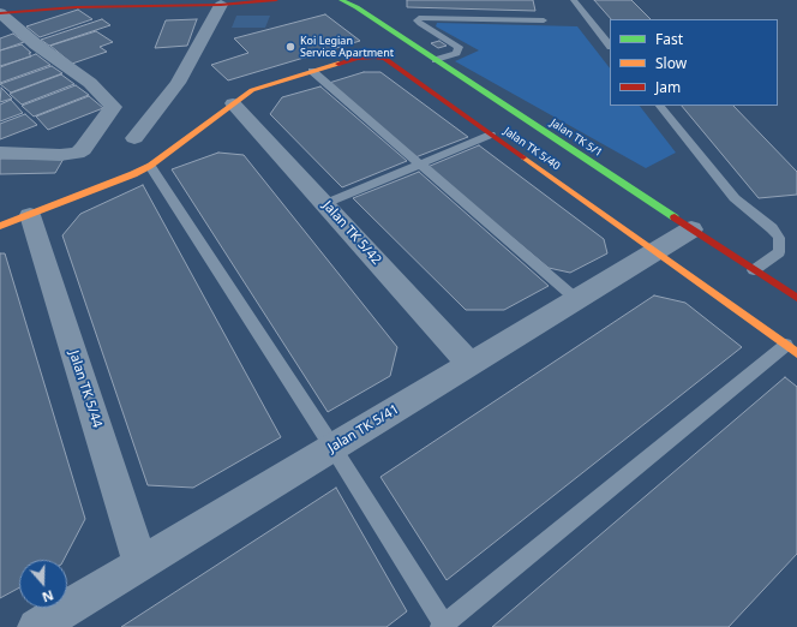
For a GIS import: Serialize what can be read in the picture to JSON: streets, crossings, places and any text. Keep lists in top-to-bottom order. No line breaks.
{"streets":{"street":["Jalan TK 5/1","Jalan TK 5/40","Jalan TK 5/42","Jalan TK 5/44","Jalan TK 5/41"]},"crossings":[["Jalan TK 5/1","Jalan TK 5/41"],["Jalan TK 5/40","Jalan TK 5/42"],["Jalan TK 5/40","Jalan TK 5/41"],["Jalan TK 5/42","Jalan TK 5/41"],["Jalan TK 5/44","Jalan TK 5/41"]],"places":["Koi Legian Service Apartment"],"legend":["Fast","Slow","Jam"],"north":"bottom"}
